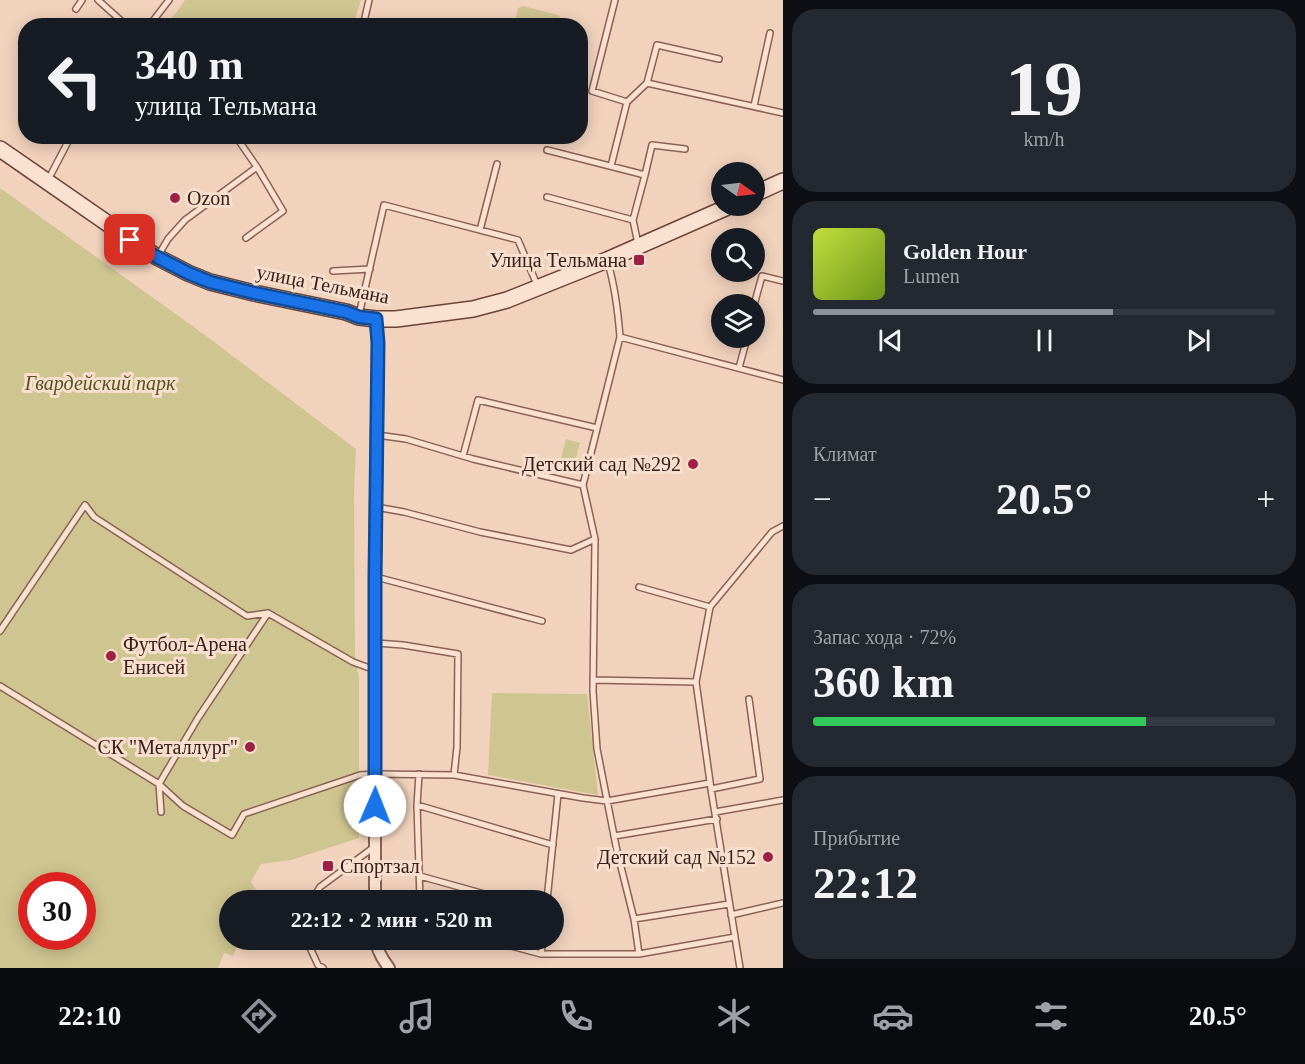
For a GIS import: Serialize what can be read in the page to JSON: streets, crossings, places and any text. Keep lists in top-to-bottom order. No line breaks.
{"streets":{"main road":["улица Тельмана"]},"parks":["Гвардейский парк"],"places":{"other":["Ozon","Детский сад №292","Футбол-Арена Енисей","СК \"Металлург\"","Детский сад №152"],"transit":["Улица Тельмана","Спортзал"]},"north":"right","page":{"tile":[["19","km/h"],"Климат",["Запас хода · 72%","360 km"],["Прибытие","22:12"]],"turn":["340 m","улица Тельмана"],"song":["Golden Hour","Lumen"],"heat":["−","20.5°","+"],"limit":"30","trip":"22:12 · 2 мин · 520 m","tabs":["22:10","20.5°"]}}
